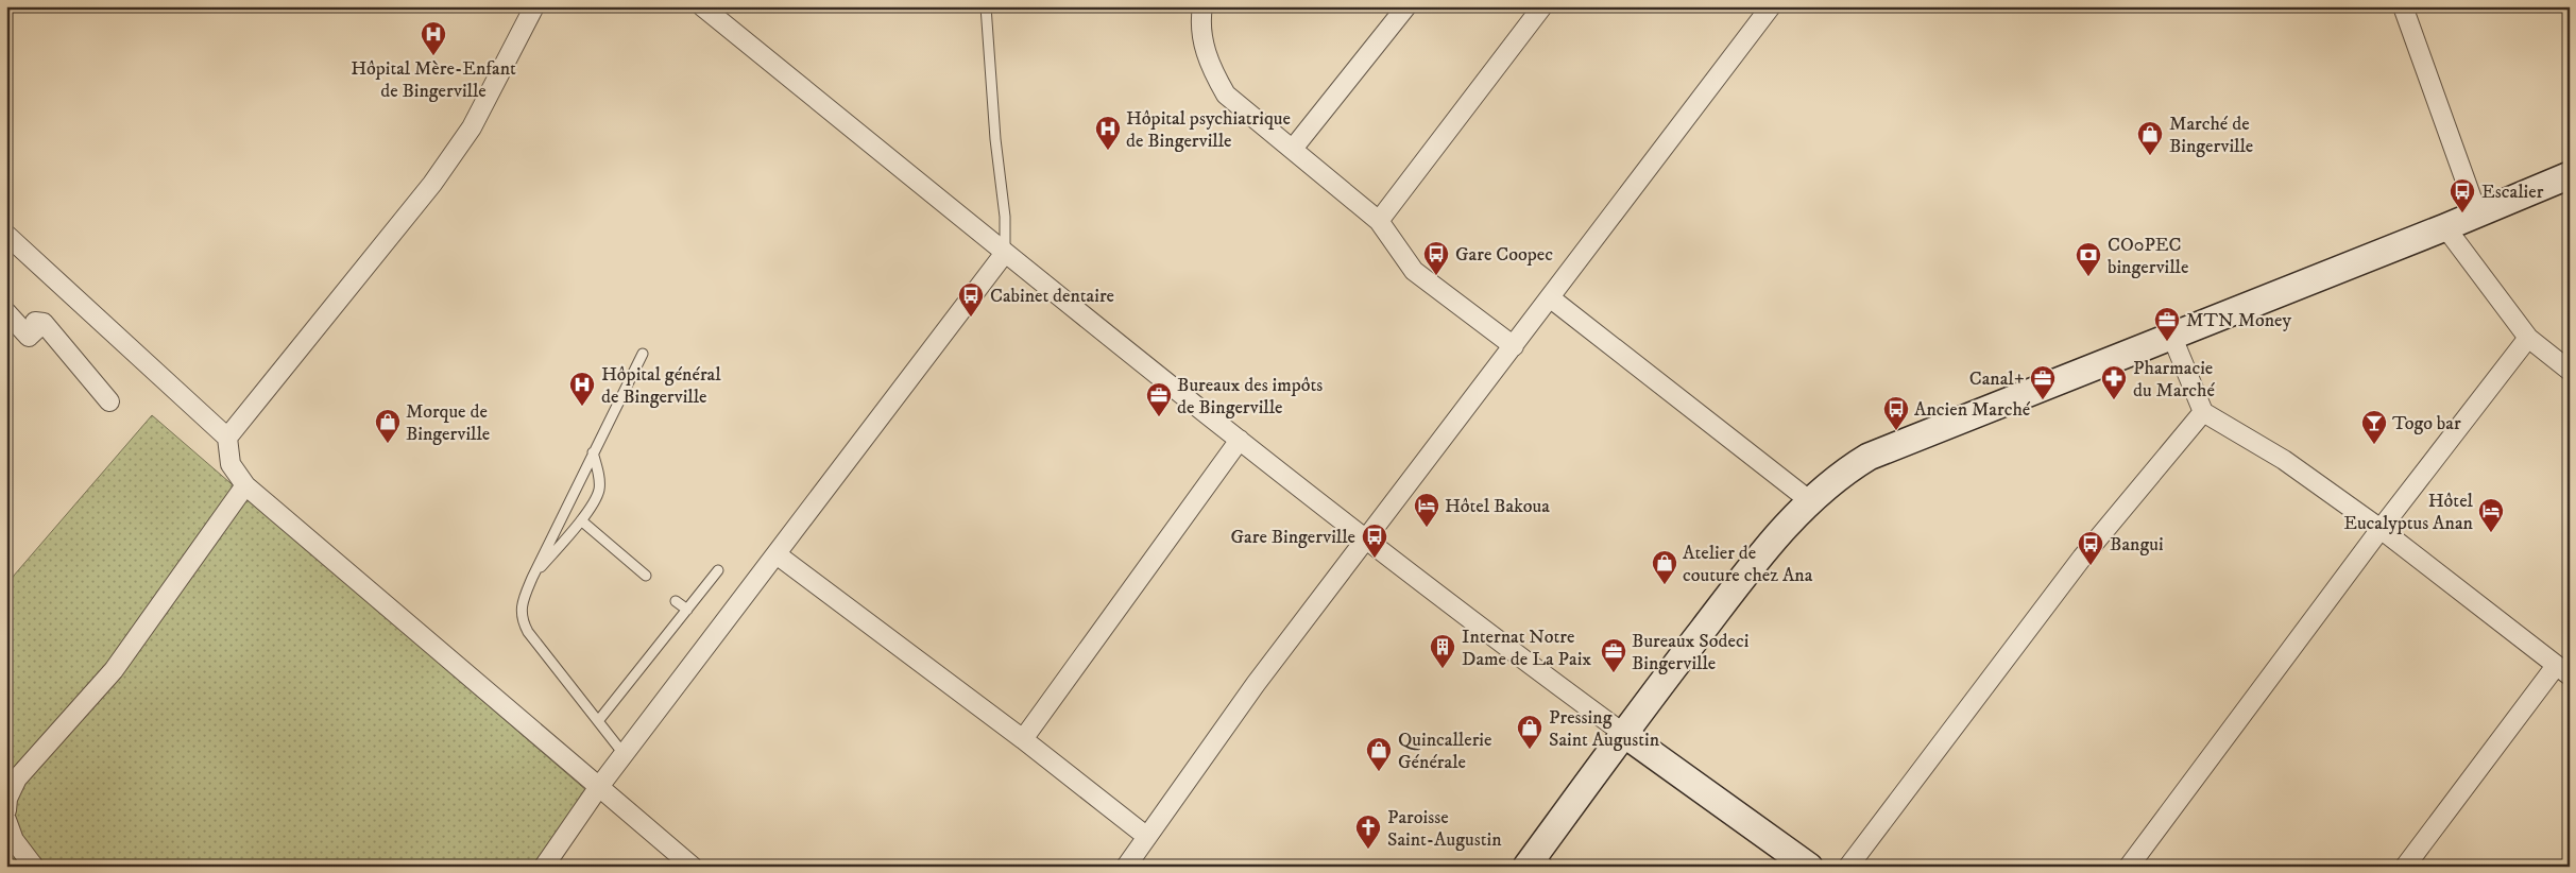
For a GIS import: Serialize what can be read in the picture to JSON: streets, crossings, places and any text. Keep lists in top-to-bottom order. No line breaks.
{"places":{"hospital":["Hôpital Mère-Enfant de Bingerville","Hôpital psychiatrique de Bingerville","Hôpital général de Bingerville"],"shop":["Marché de Bingerville","Morque de Bingerville","Atelier de couture chez Ana","Pressing Saint Augustin","Quincallerie Générale"],"bus stop":["Escalier","Gare Coopec","Cabinet dentaire","Ancien Marché","Gare Bingerville","Bangui"],"bank":["CO0PEC bingerville"],"office":["MTN Money","Canal+","Bureaux des impôts de Bingerville","Bureaux Sodeci Bingerville"],"pharmacy":["Pharmacie du Marché"],"bar":["Togo bar"],"hotel":["Hôtel Bakoua","Hôtel Eucalyptus Anan"],"building":["Internat Notre Dame de La Paix"],"church":["Paroisse Saint-Augustin"]}}
